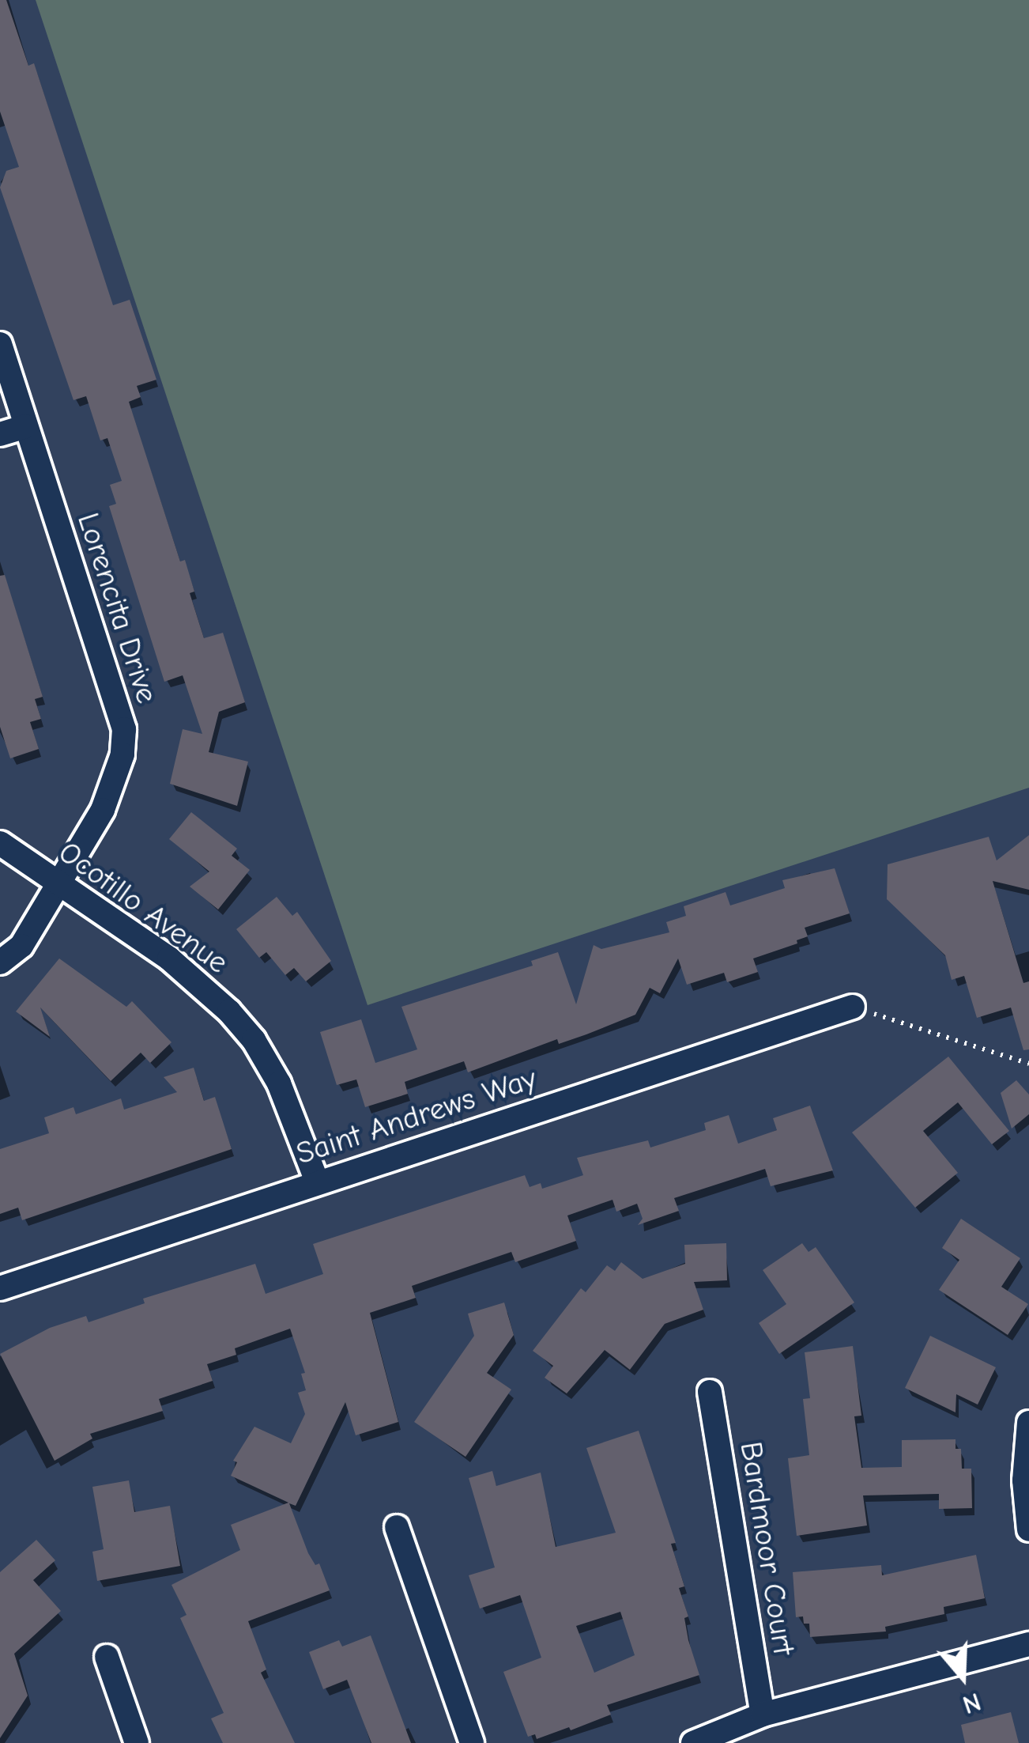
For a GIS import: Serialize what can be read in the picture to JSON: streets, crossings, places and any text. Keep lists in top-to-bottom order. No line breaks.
{"streets":{"street":["Lorencita Drive","Ocotillo Avenue","Saint Andrews Way","Bardmoor Court"]},"crossings":[["Lorencita Drive","Ocotillo Avenue"],["Ocotillo Avenue","Saint Andrews Way"]],"north":"bottom"}
